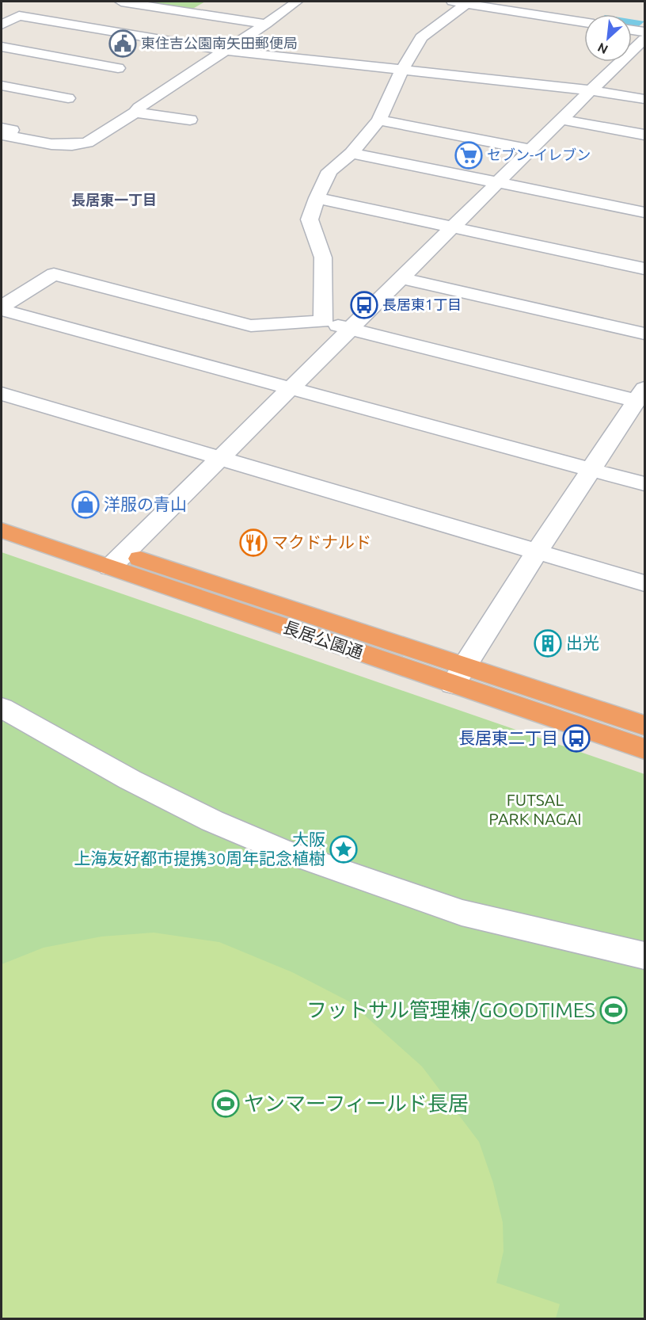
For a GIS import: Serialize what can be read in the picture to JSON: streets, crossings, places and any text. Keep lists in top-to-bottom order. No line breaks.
{"streets":{"highway":["長居公園通"]},"districts":["長居東一丁目"],"parks":["FUTSAL PARK NAGAI"],"places":{"public building":["東住吉公園南矢田郵便局"],"supermarket":["セブン-イレブン"],"bus stop":["長居東1丁目","長居東二丁目"],"shop":["洋服の青山"],"restaurant":["マクドナルド"],"building":["出光"],"place":["大阪 上海友好都市提携30周年記念植樹"],"sports":["フットサル管理棟/GOODTIMES","ヤンマーフィールド長居"]},"north":"bottom left"}
